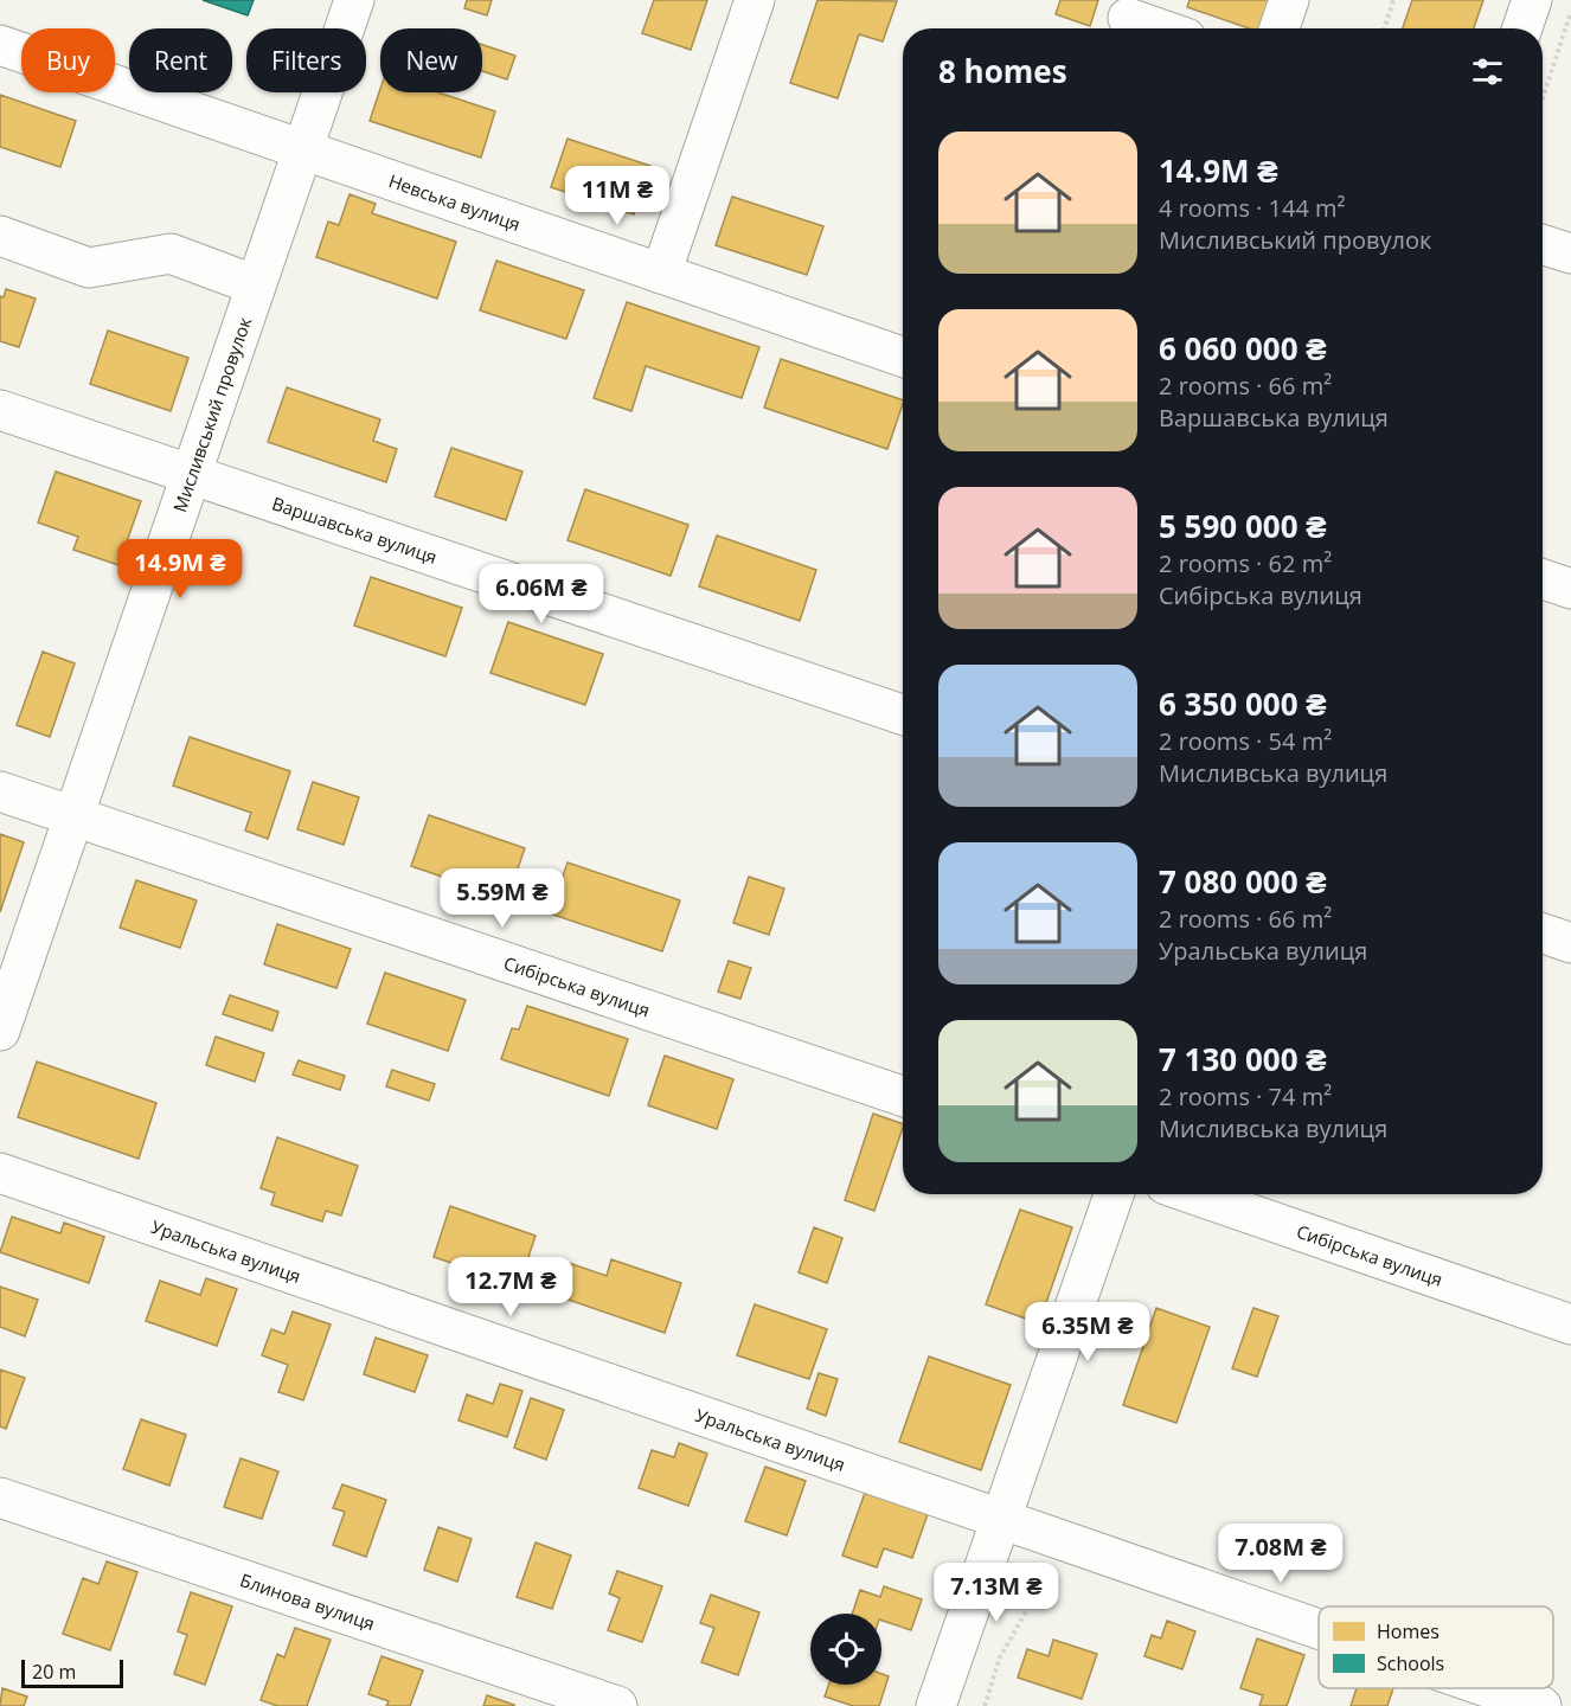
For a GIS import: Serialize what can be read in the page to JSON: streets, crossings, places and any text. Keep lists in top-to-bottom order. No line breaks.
{"streets":{"street":["Невська вулиця","Мисливський провулок","Варшавська вулиця","Сибірська вулиця","Уральська вулиця","Блинова вулиця"]},"crossings":[["Невська вулиця","Мисливський провулок"],["Мисливський провулок","Варшавська вулиця"],["Мисливський провулок","Сибірська вулиця"]],"legend":["Homes","Schools"],"scale_bar":"20 m","page":{"chip":["Buy","Rent","Filters","New"],"heading":"8 homes","list":[{"name":"14.9M ₴","note":"4 rooms · 144 m² · Мисливський провулок"},{"name":"6 060 000 ₴","note":"2 rooms · 66 m² · Варшавська вулиця"},{"name":"5 590 000 ₴","note":"2 rooms · 62 m² · Сибірська вулиця"},{"name":"6 350 000 ₴","note":"2 rooms · 54 m² · Мисливська вулиця"},{"name":"7 080 000 ₴","note":"2 rooms · 66 m² · Уральська вулиця"},{"name":"7 130 000 ₴","note":"2 rooms · 74 m² · Мисливська вулиця"}],"price":["11M ₴","14.9M ₴","6.06M ₴","5.59M ₴","12.7M ₴","6.35M ₴","7.08M ₴","7.13M ₴"],"scale":"20 m"}}
